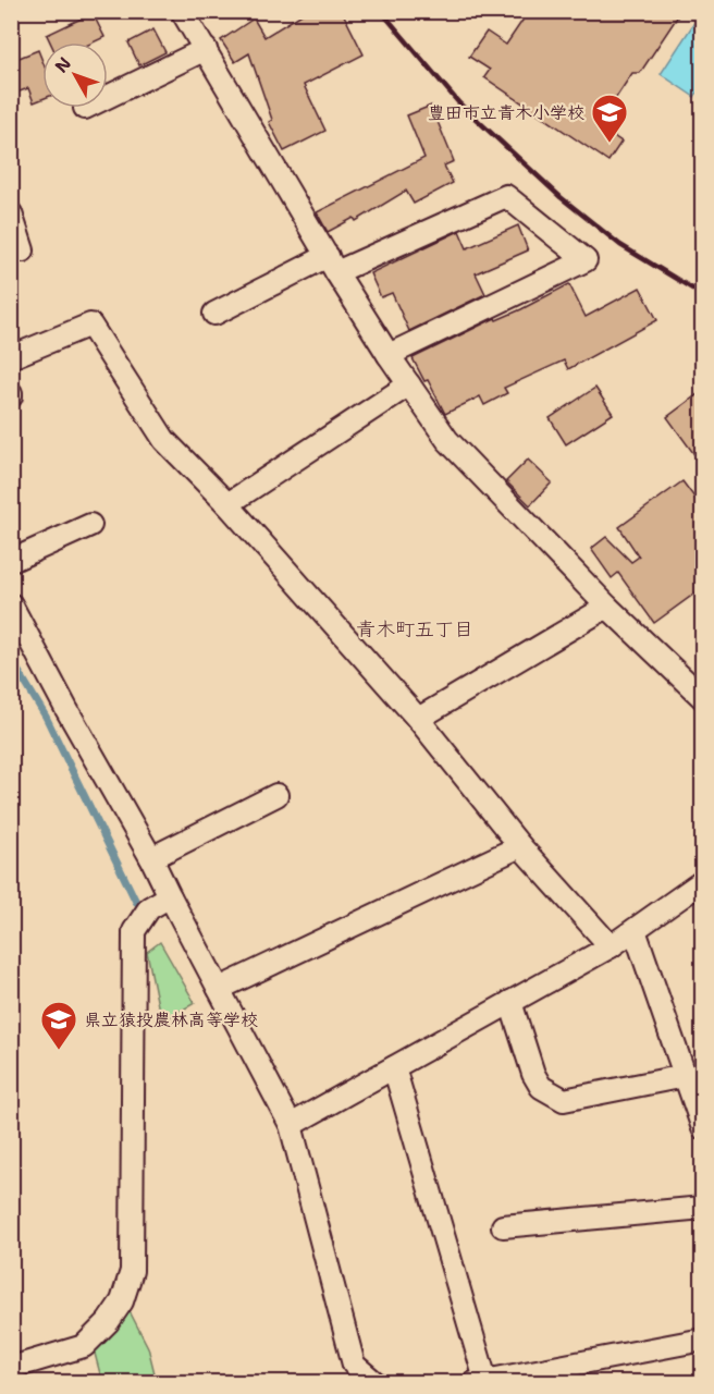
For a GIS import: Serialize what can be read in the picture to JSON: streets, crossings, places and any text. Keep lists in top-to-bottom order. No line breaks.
{"districts":["青木町五丁目"],"places":{"school or university":["豊田市立青木小学校","県立猿投農林高等学校"]},"north":"top left"}
